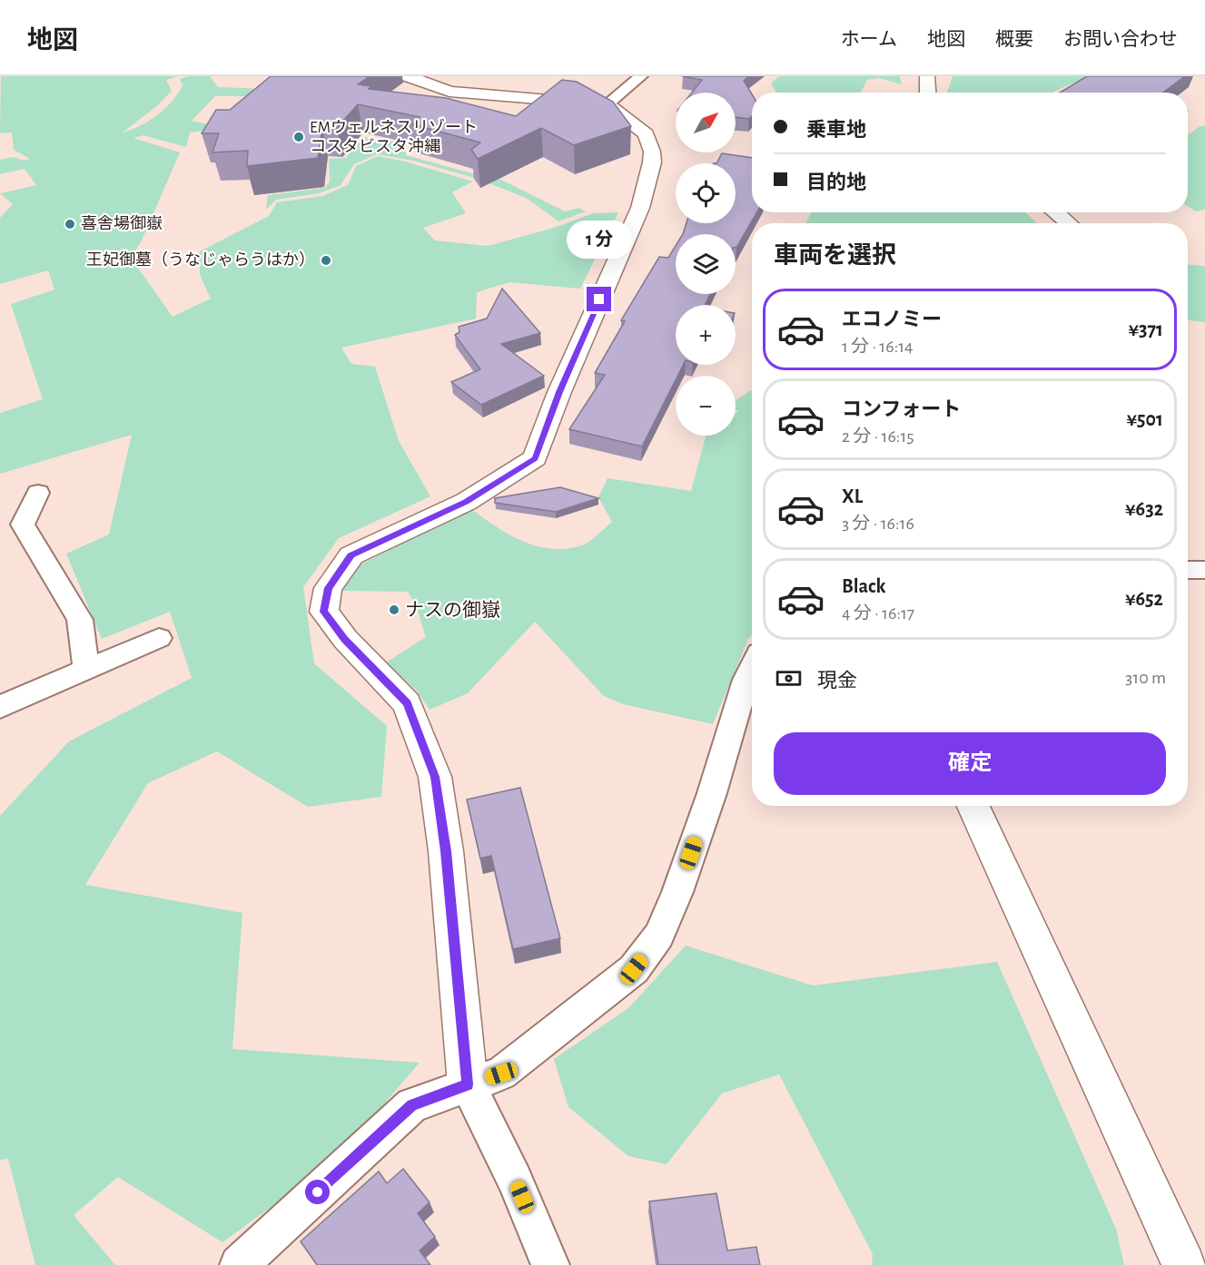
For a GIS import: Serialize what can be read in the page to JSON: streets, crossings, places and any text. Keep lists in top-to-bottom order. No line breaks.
{"places":["EMウェルネスリゾート コスタビスタ沖縄","喜舎場御嶽","王妃御墓（うなじゃらうはか）","ナスの御嶽"],"north":"top right","page":{"header":"地図","nav":["ホーム","地図","概要","お問い合わせ"],"map_buttons":["+","−"],"banner":["乗車地","目的地"],"bubble":"1 分","heading":"車両を選択","list":[{"name":"エコノミー","note":"1 分 · 16:14","value":"¥371"},{"name":"コンフォート","note":"2 分 · 16:15","value":"¥501"},{"name":"XL","note":"3 分 · 16:16","value":"¥632"},{"name":"Black","note":"4 分 · 16:17","value":"¥652"}],"pay":["現金","310 m"],"buttons":"確定"}}
